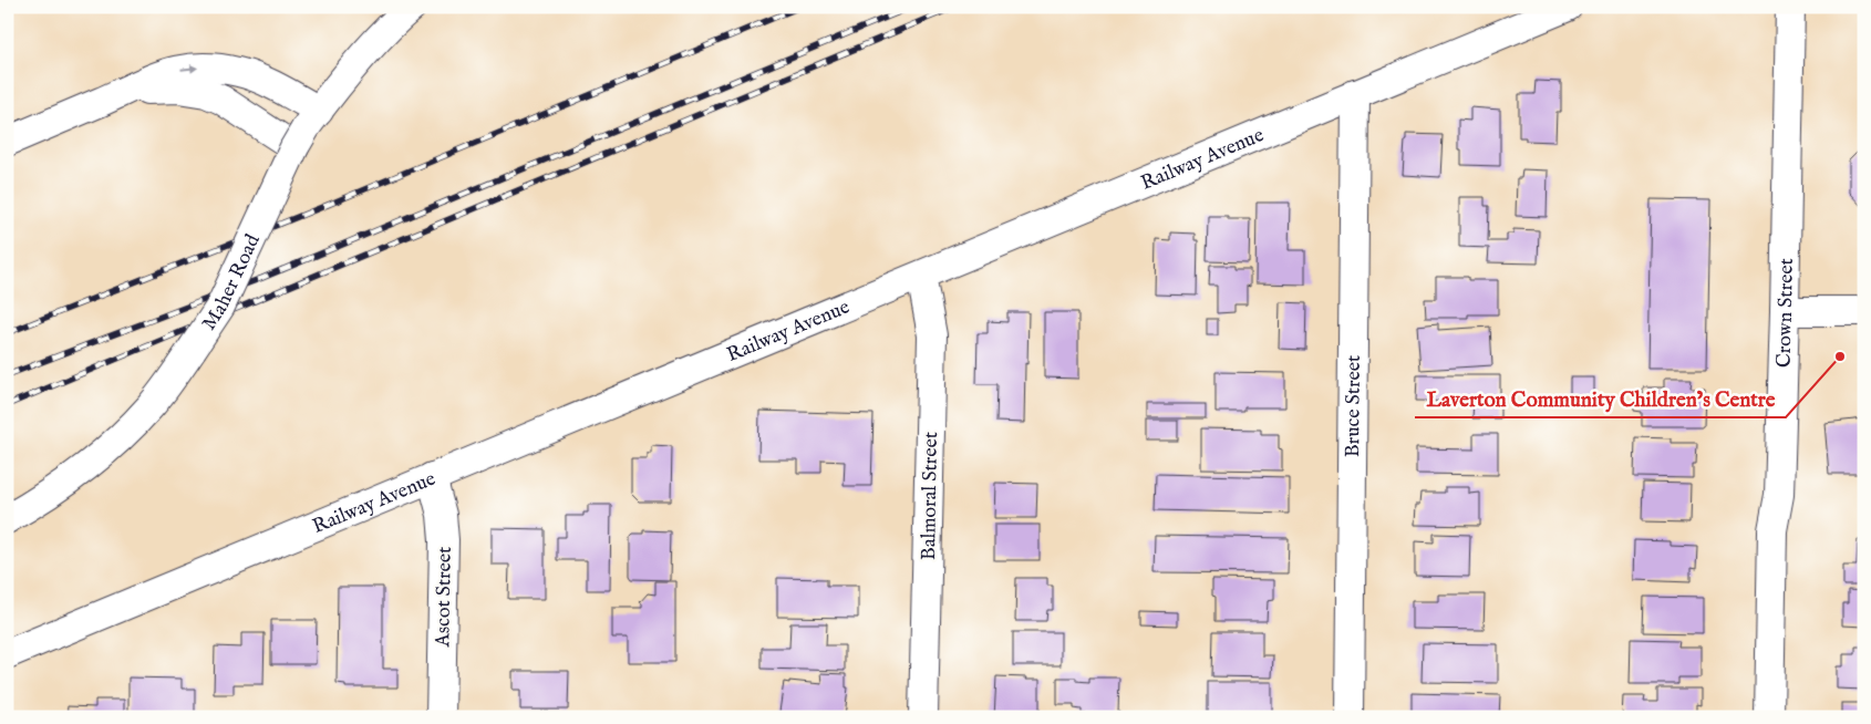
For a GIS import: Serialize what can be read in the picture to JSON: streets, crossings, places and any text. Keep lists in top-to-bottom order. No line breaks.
{"streets":{"street":["Railway Avenue","Maher Road","Crown Street","Bruce Street","Balmoral Street","Ascot Street"]},"crossings":[["Railway Avenue","Bruce Street"],["Railway Avenue","Balmoral Street"],["Railway Avenue","Ascot Street"]],"places":["Laverton Community Children’s Centre"]}
